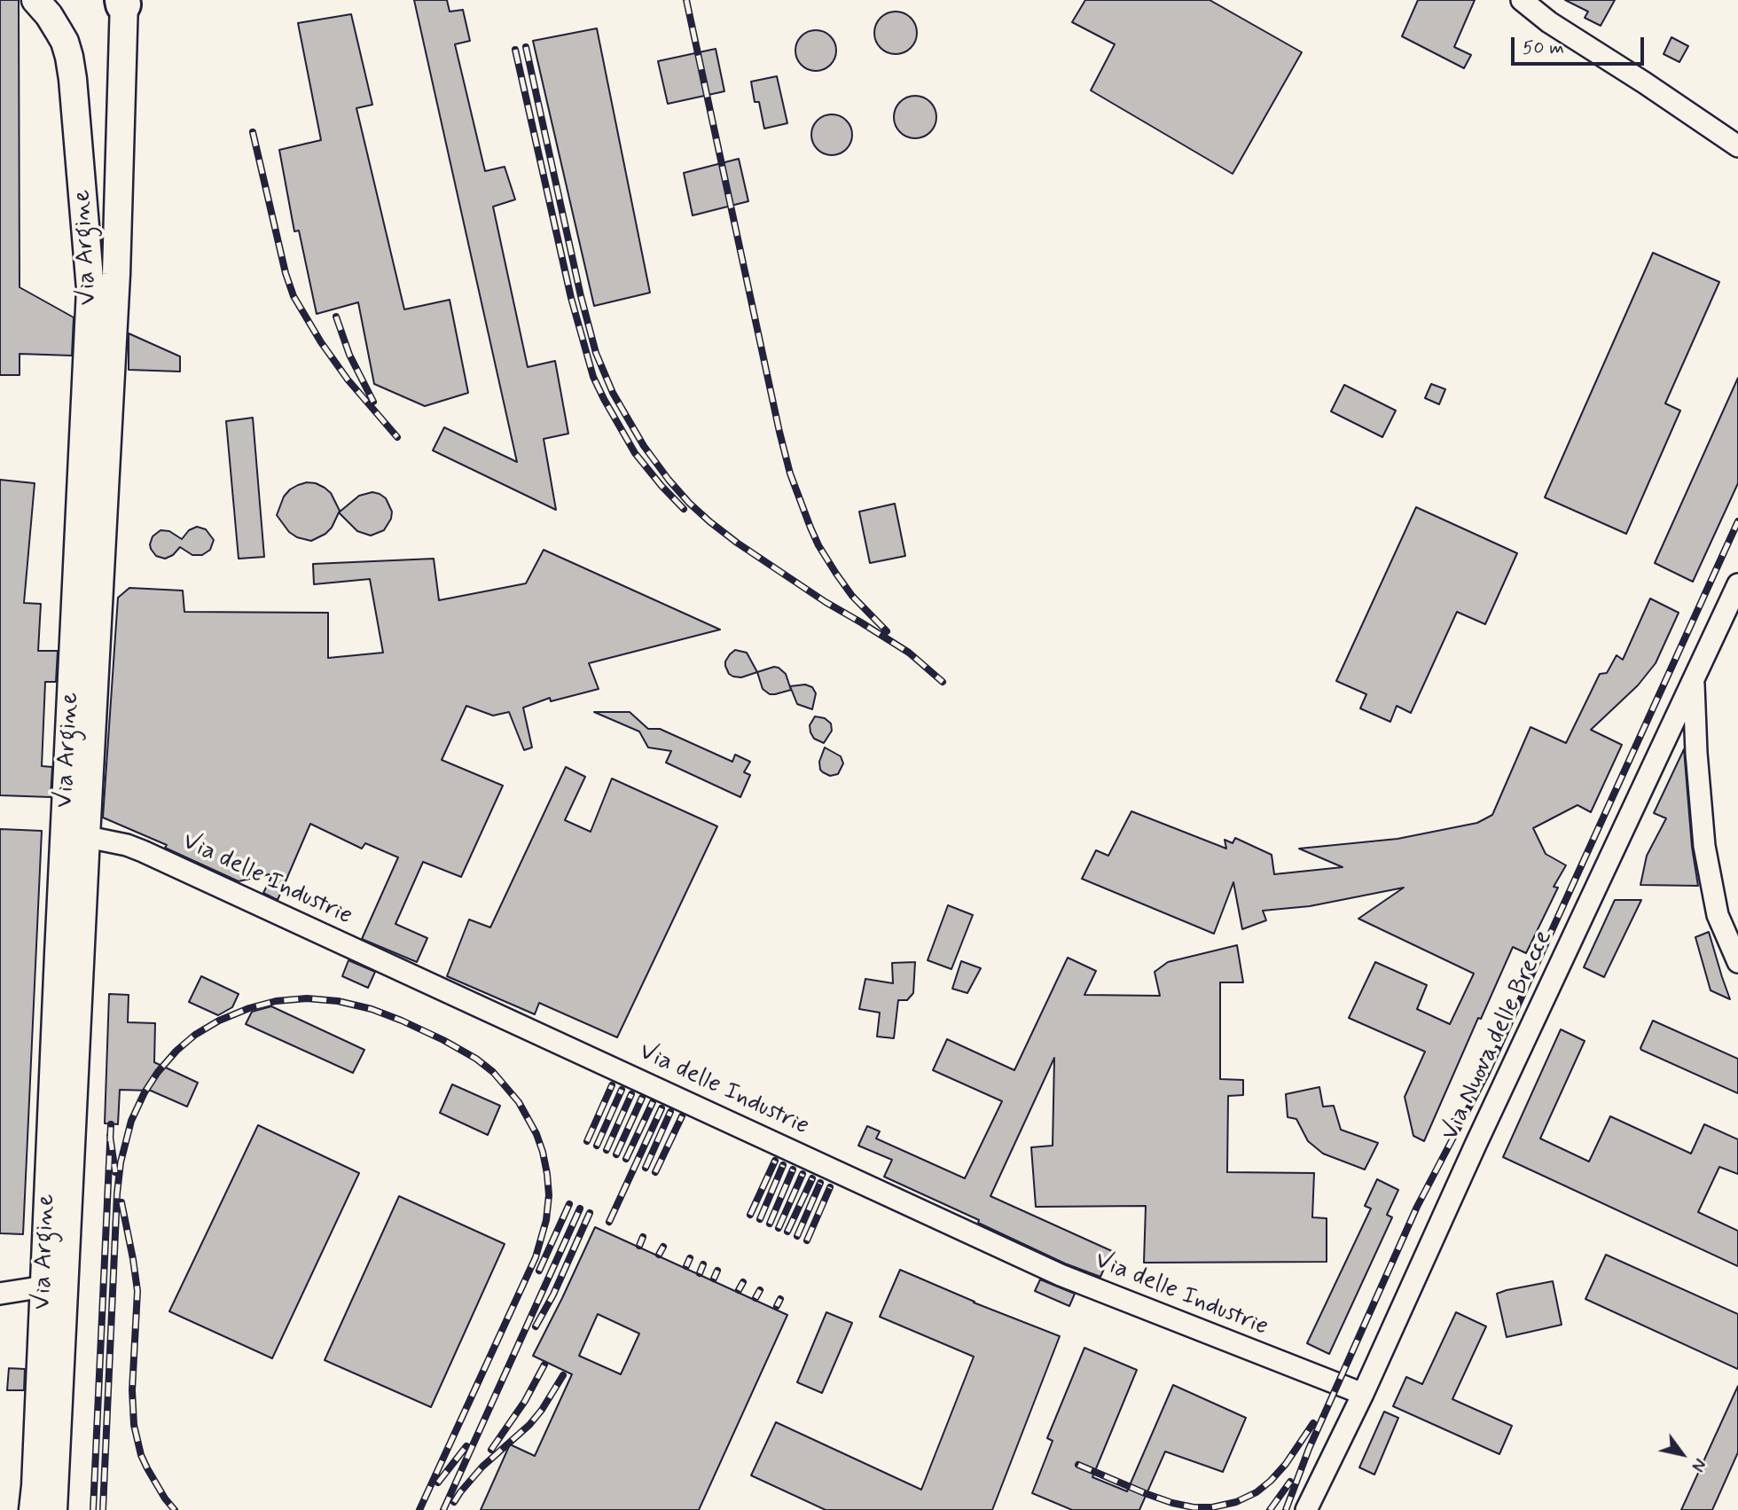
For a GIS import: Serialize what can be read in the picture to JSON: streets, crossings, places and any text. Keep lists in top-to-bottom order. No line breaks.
{"streets":{"street":["Via Argine","Via delle Industrie","Via Nuova delle Brecce"]},"crossings":[["Via Argine","Via delle Industrie"],["Via delle Industrie","Via Nuova delle Brecce"]],"scale_bar":"50 m","north":"bottom right"}
